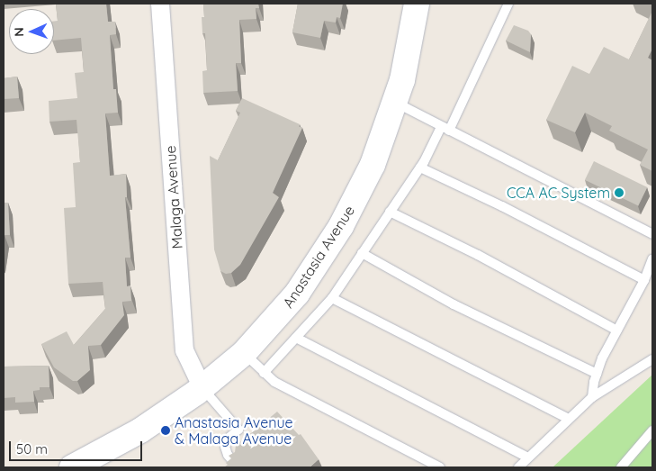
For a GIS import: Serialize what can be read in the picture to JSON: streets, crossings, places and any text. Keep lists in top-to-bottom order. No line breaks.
{"streets":{"street":["Malaga Avenue","Anastasia Avenue"]},"crossings":[["Malaga Avenue","Anastasia Avenue"]],"places":["CCA AC System","Anastasia Avenue & Malaga Avenue"],"scale_bar":"50 m","north":"left"}
